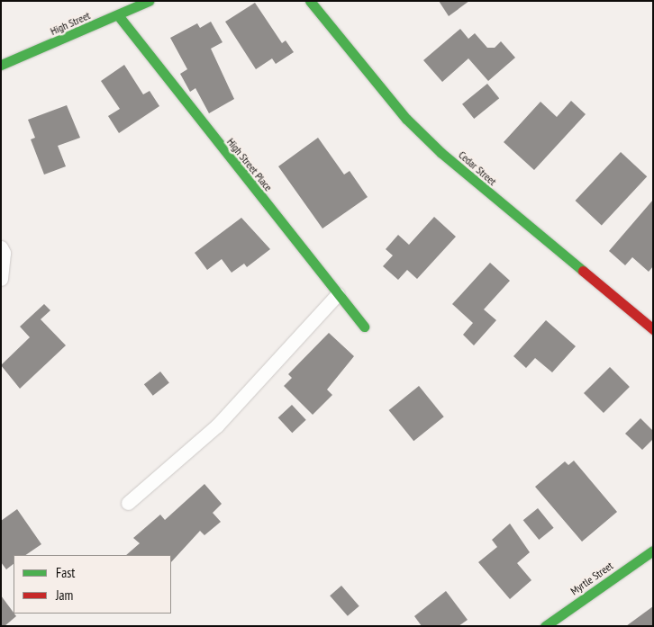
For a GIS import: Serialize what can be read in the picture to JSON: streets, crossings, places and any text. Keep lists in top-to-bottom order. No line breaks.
{"streets":{"street":["High Street","High Street Place","Cedar Street","Myrtle Street"]},"crossings":[["High Street","High Street Place"]],"legend":["Fast","Jam"]}
